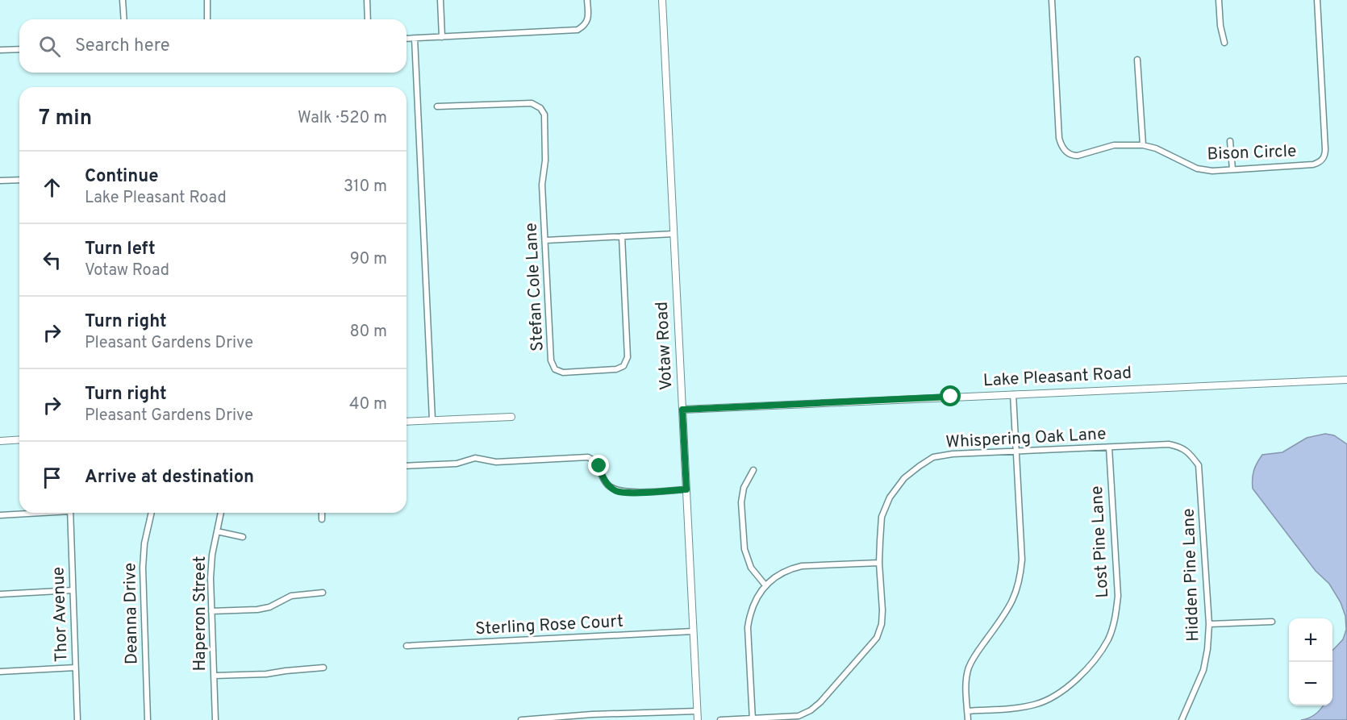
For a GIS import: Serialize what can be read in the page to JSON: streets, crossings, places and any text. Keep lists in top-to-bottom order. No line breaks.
{"streets":{"street":["Bison Circle","Stefan Cole Lane","Votaw Road","Lake Pleasant Road","Whispering Oak Lane","Lost Pine Lane","Hidden Pine Lane","Deanna Drive","Haperon Street","Thor Avenue","Sterling Rose Court"]},"crossings":[["Votaw Road","Lake Pleasant Road"],["Votaw Road","Sterling Rose Court"],["Whispering Oak Lane","Lost Pine Lane"],["Whispering Oak Lane","Hidden Pine Lane"]],"page":{"search":"Search here","heading":["7 min","Walk · 520 m"],"list":[["Continue","Lake Pleasant Road","310 m"],["Turn left","Votaw Road","90 m"],["Turn right","Pleasant Gardens Drive","80 m"],["Turn right","Pleasant Gardens Drive","40 m"],"Arrive at destination"],"map_buttons":["+","−"]}}
